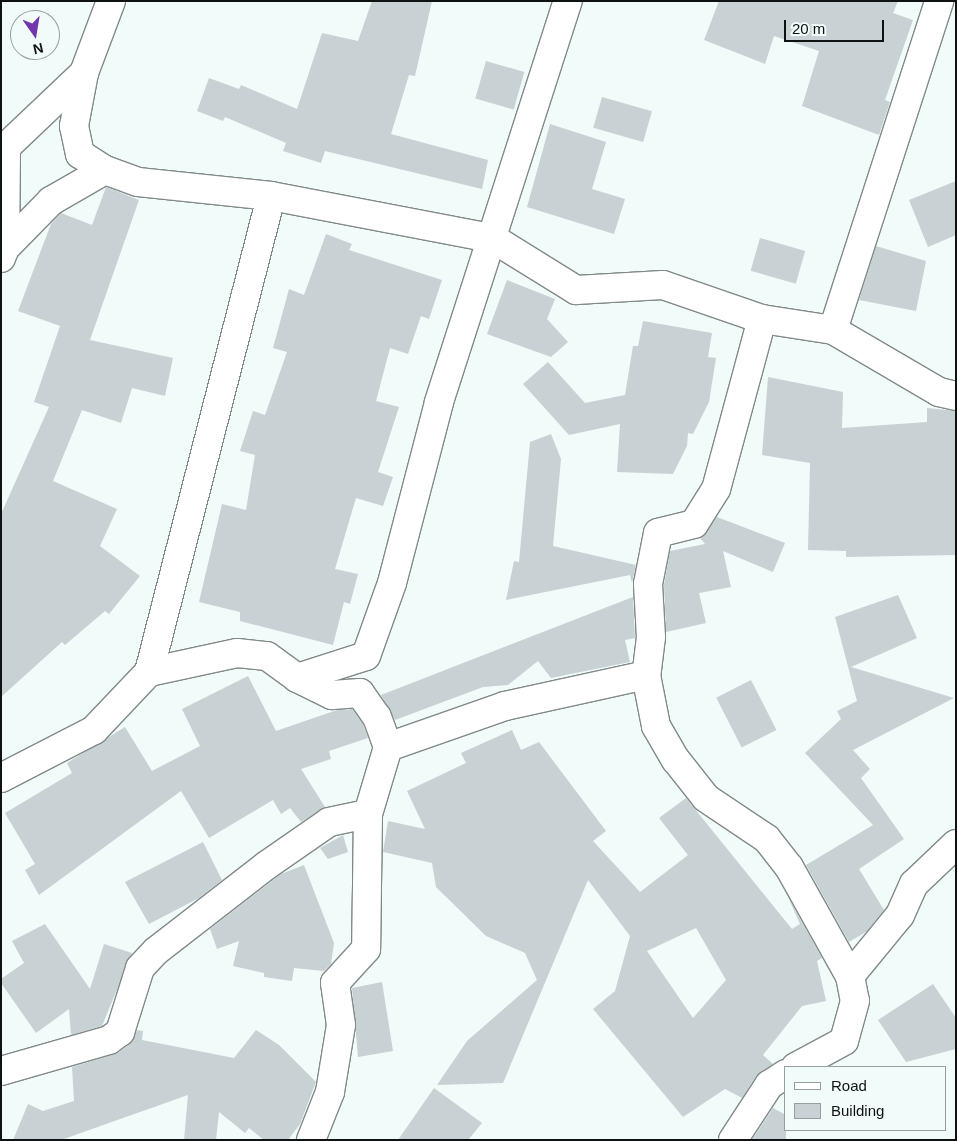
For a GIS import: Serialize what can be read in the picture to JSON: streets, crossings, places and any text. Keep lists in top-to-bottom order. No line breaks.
{"legend":["Road","Building"],"scale_bar":"20 m","north":"bottom"}
